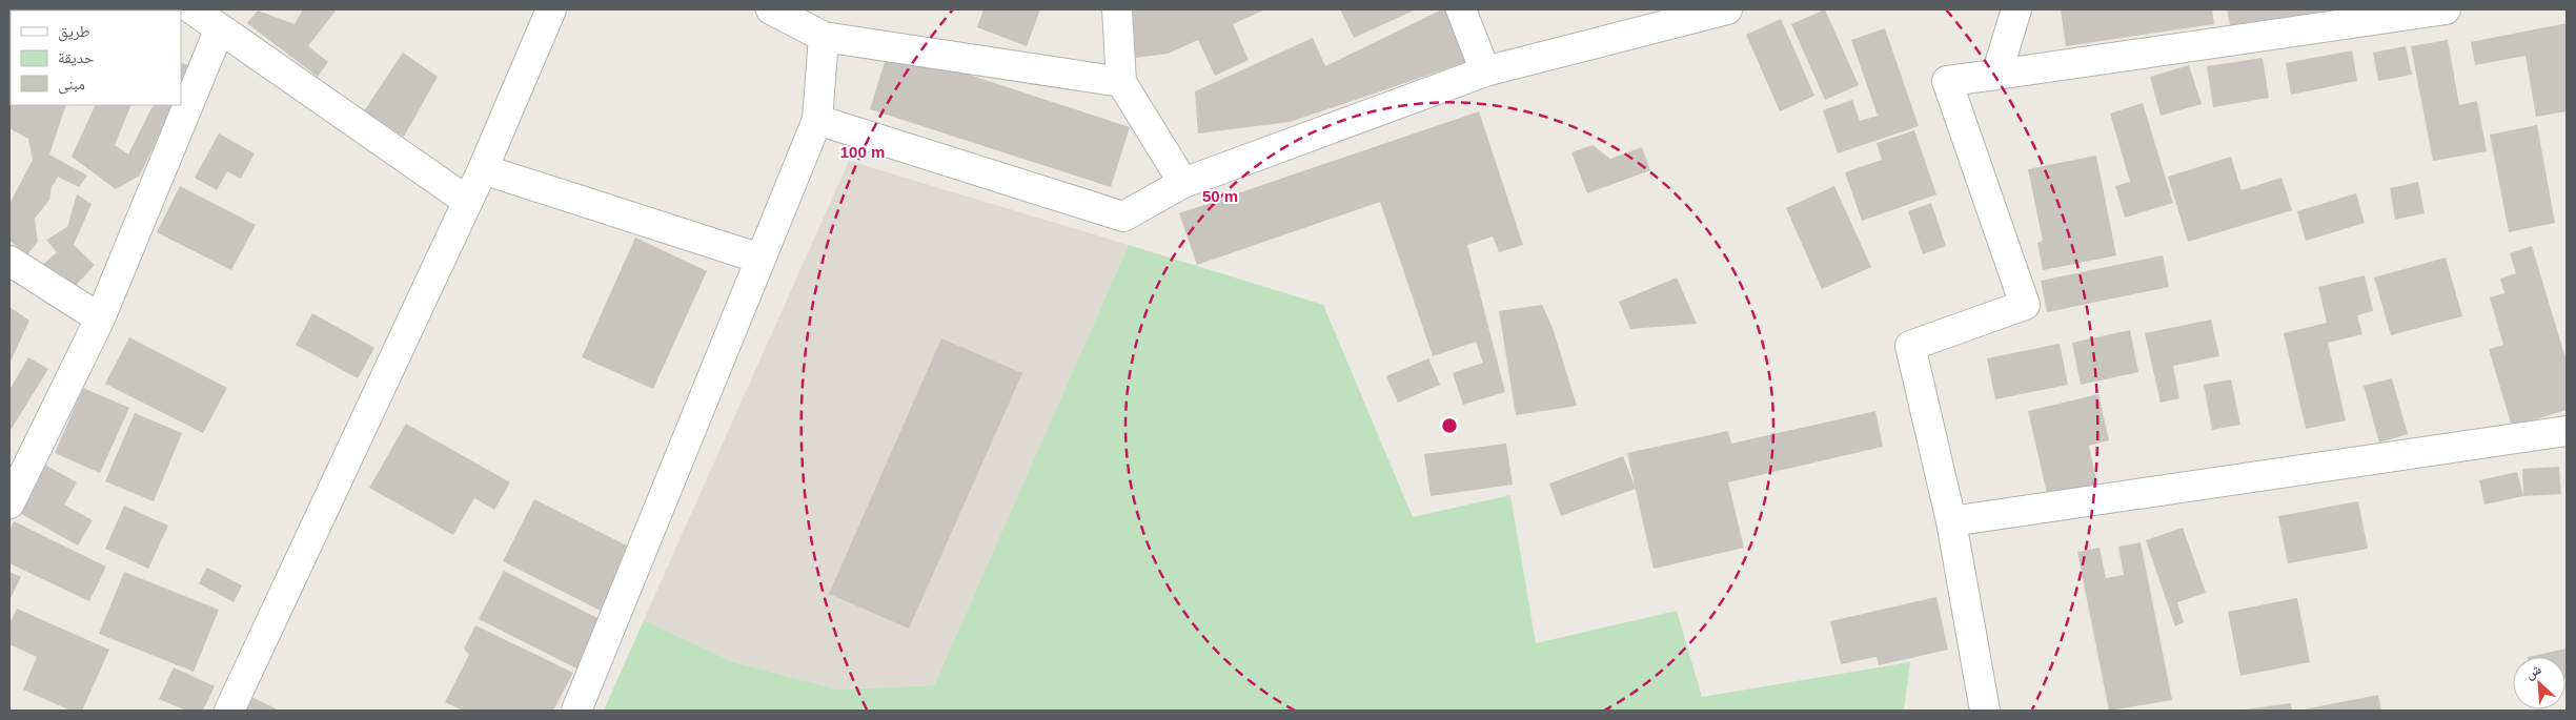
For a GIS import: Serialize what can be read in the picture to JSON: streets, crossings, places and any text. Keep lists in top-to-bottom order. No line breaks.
{"legend":["طريق","حديقة","مبنى"],"north":"top left","rings":["100 m","50 m"]}
